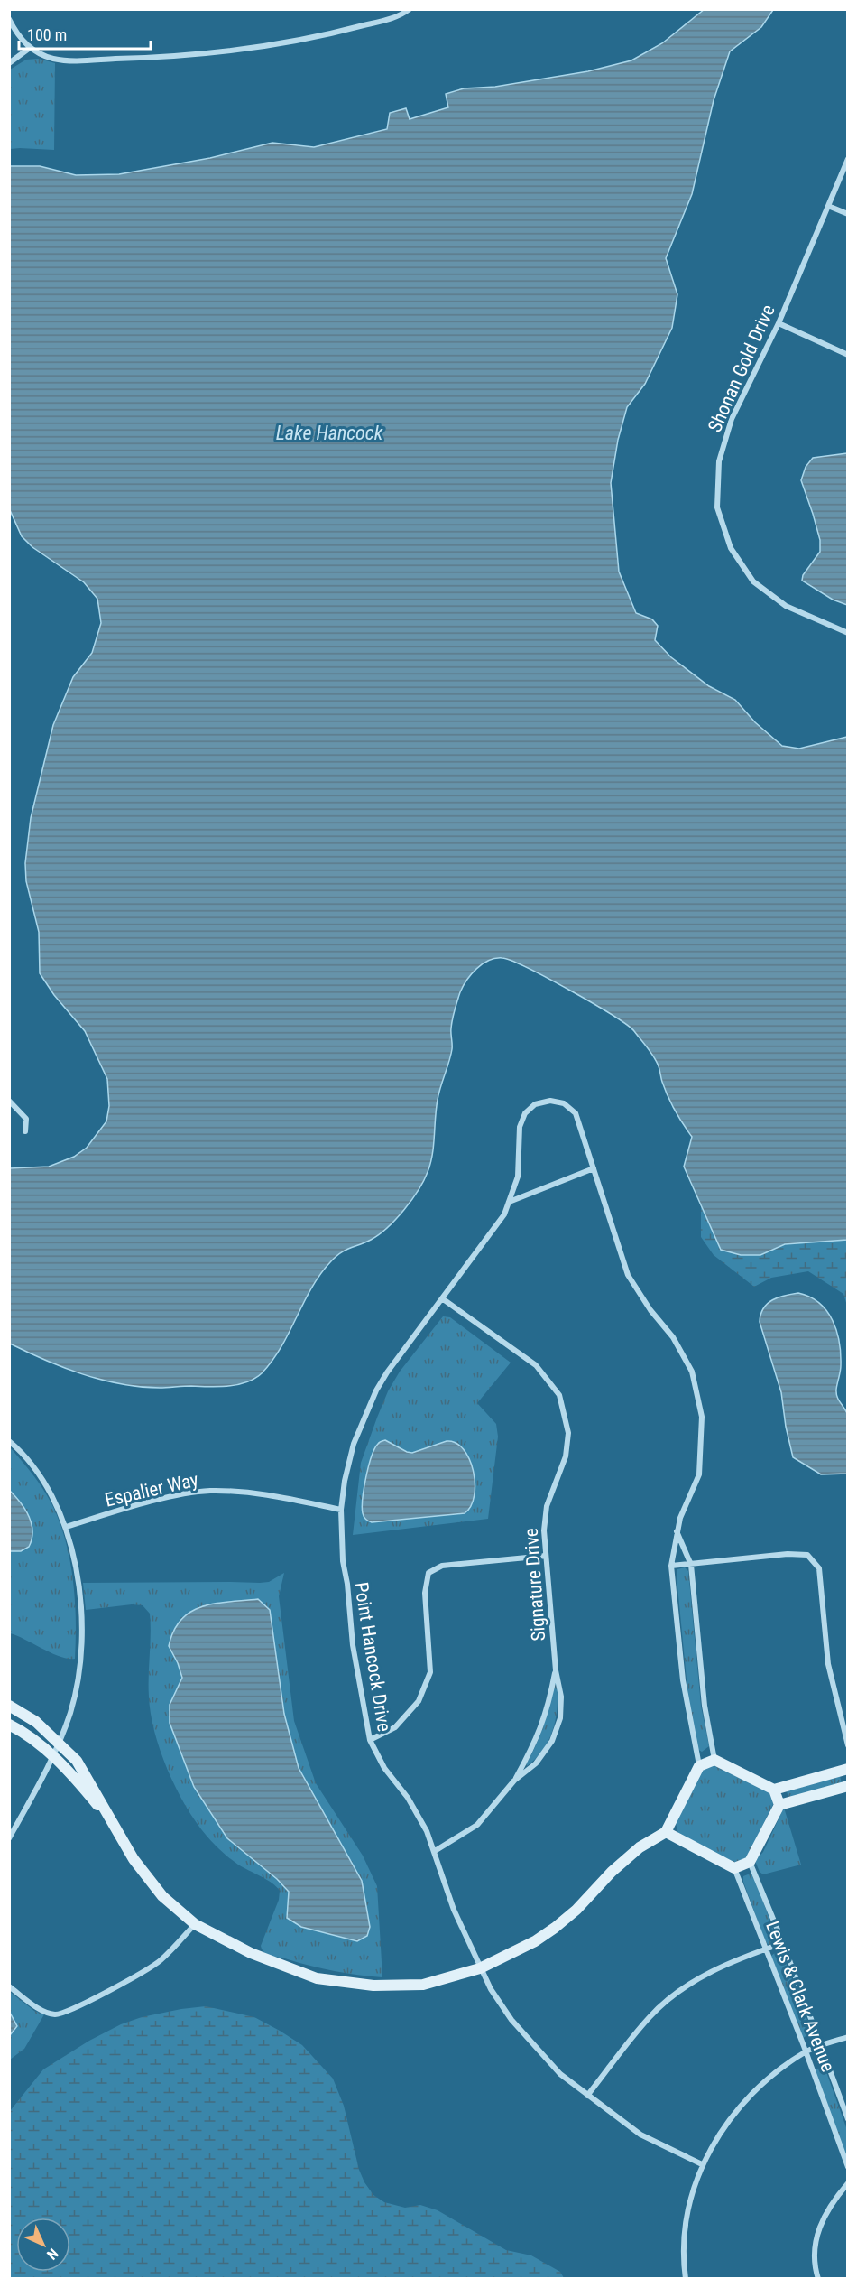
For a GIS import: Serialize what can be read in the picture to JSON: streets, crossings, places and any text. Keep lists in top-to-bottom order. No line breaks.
{"streets":{"street":["Shonan Gold Drive","Espalier Way","Signature Drive","Point Hancock Drive","Lewis & Clark Avenue"]},"crossings":[["Espalier Way","Point Hancock Drive"],["Signature Drive","Point Hancock Drive"],["Point Hancock Drive","Lewis & Clark Avenue"]],"water":["Lake Hancock"],"scale_bar":"100 m","north":"bottom right"}
